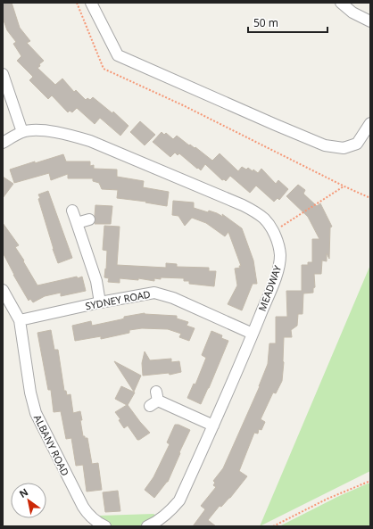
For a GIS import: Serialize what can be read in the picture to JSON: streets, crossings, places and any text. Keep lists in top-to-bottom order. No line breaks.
{"streets":{"street":["MEADWAY","SYDNEY ROAD","ALBANY ROAD"]},"crossings":[["MEADWAY","SYDNEY ROAD"],["SYDNEY ROAD","ALBANY ROAD"]],"scale_bar":"50 m","north":"top left"}
